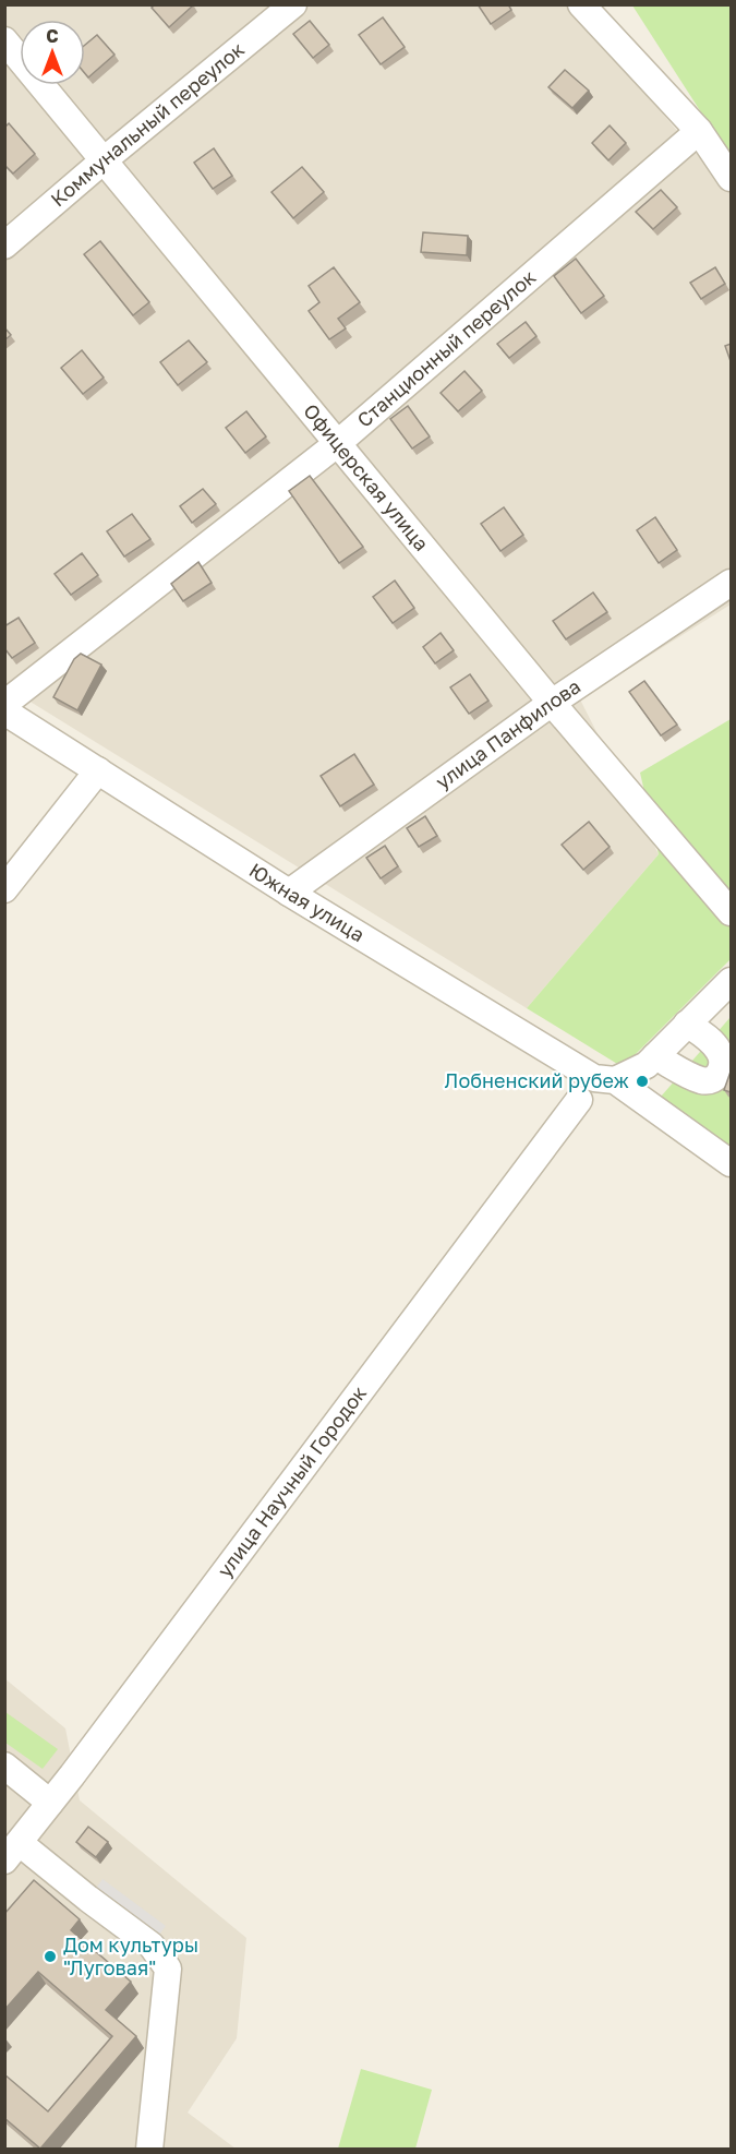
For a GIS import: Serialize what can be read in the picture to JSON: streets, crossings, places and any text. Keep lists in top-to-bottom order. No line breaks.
{"streets":{"street":["Коммунальный переулок","Станционный переулок","Офицерская улица","улица Панфилова","Южная улица","улица Научный Городок"]},"crossings":[["Коммунальный переулок","Офицерская улица"],["Станционный переулок","Офицерская улица"],["Офицерская улица","улица Панфилова"],["улица Панфилова","Южная улица"]],"places":["Лобненский рубеж","Дом культуры \"Луговая\""],"north":"top"}
